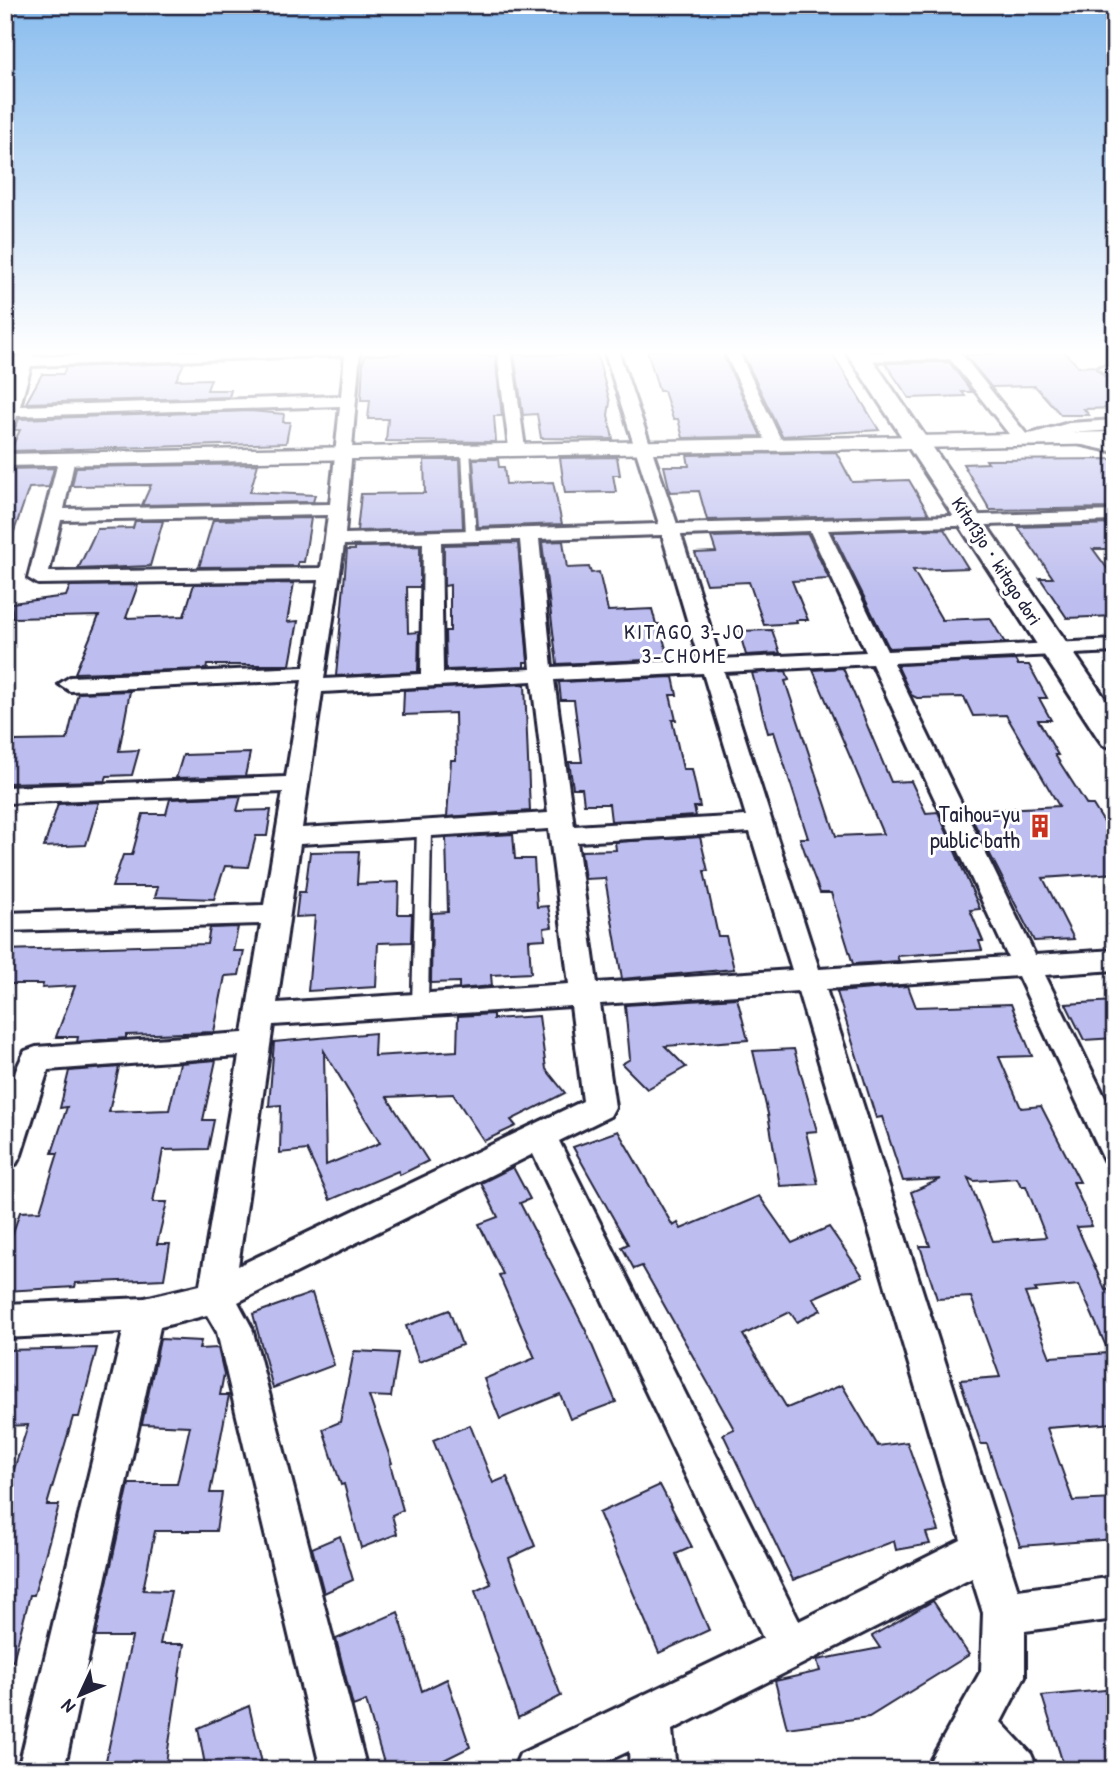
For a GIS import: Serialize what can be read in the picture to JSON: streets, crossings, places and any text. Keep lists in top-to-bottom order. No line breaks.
{"streets":{"main road":["Kita13jo・kitago dori"]},"districts":["KITAGO 3-JO 3-CHOME"],"places":{"building":["Taihou-yu public bath"]},"north":"bottom left"}
